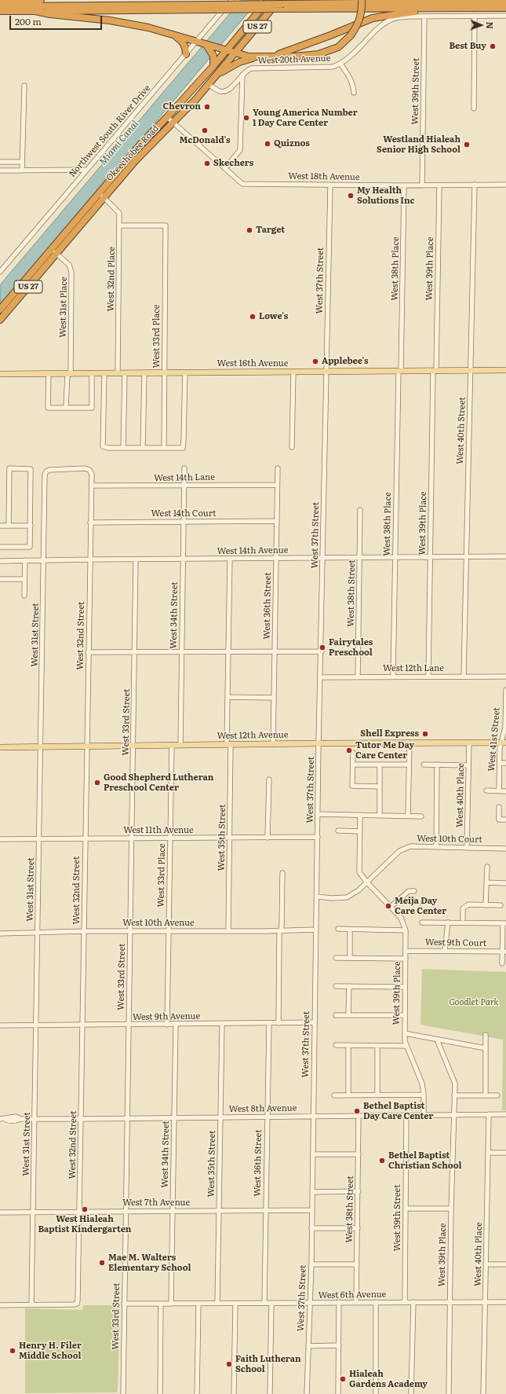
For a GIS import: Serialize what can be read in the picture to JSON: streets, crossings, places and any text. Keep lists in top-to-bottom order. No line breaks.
{"streets":{"highway":["US 27","Okeechobee Road"],"main road":["West 16th Avenue","West 12th Avenue"],"street":["West 20th Avenue","West 39th Street","Northwest South River Drive","West 18th Avenue","West 38th Place","West 39th Place","West 32nd Place","West 37th Street","West 31st Place","West 33rd Place","West 40th Street","West 14th Lane","West 14th Court","West 14th Avenue","West 38th Street","West 36th Street","West 34th Street","West 31st Street","West 32nd Street","West 12th Lane","West 33rd Street","West 41st Street","West 40th Place","West 11th Avenue","West 35th Street","West 10th Court","West 10th Avenue","West 9th Court","West 9th Avenue","West 8th Avenue","West 7th Avenue","West 6th Avenue"]},"crossings":[["West 20th Avenue","West 39th Street"],["West 20th Avenue","Okeechobee Road"],["West 39th Street","West 18th Avenue"],["West 39th Street","West 8th Avenue"],["West 39th Street","West 6th Avenue"],["Okeechobee Road","West 18th Avenue"],["Okeechobee Road","West 32nd Place"],["Okeechobee Road","West 31st Place"],["West 18th Avenue","West 38th Place"],["West 18th Avenue","West 39th Place"],["West 18th Avenue","West 37th Street"],["West 18th Avenue","West 40th Street"],["West 38th Place","West 16th Avenue"],["West 38th Place","West 14th Avenue"],["West 38th Place","West 12th Lane"],["West 39th Place","West 16th Avenue"],["West 39th Place","West 14th Avenue"],["West 39th Place","West 12th Lane"],["West 39th Place","West 10th Court"],["West 39th Place","West 9th Court"],["West 39th Place","West 8th Avenue"],["West 39th Place","West 6th Avenue"],["West 32nd Place","West 33rd Place"],["West 32nd Place","West 16th Avenue"],["West 37th Street","West 16th Avenue"],["West 37th Street","West 14th Avenue"],["West 37th Street","West 12th Lane"],["West 37th Street","West 12th Avenue"],["West 37th Street","West 11th Avenue"],["West 37th Street","West 10th Court"],["West 37th Street","West 10th Avenue"],["West 37th Street","West 9th Avenue"],["West 37th Street","West 8th Avenue"],["West 37th Street","West 7th Avenue"],["West 37th Street","West 6th Avenue"],["West 31st Place","West 16th Avenue"],["West 33rd Place","West 16th Avenue"],["West 33rd Place","West 12th Avenue"],["West 33rd Place","West 11th Avenue"],["West 33rd Place","West 10th Avenue"],["West 33rd Place","West 9th Avenue"],["West 16th Avenue","West 40th Street"],["West 40th Street","West 14th Avenue"],["West 40th Street","West 12th Lane"],["West 14th Lane","West 36th Street"],["West 14th Lane","West 34th Street"],["West 14th Lane","West 32nd Street"],["West 14th Court","West 36th Street"],["West 14th Court","West 34th Street"],["West 14th Court","West 32nd Street"],["West 14th Avenue","West 38th Street"],["West 14th Avenue","West 36th Street"],["West 14th Avenue","West 34th Street"],["West 14th Avenue","West 31st Street"],["West 14th Avenue","West 32nd Street"],["West 14th Avenue","West 33rd Street"],["West 14th Avenue","West 35th Street"],["West 38th Street","West 12th Lane"],["West 38th Street","West 8th Avenue"],["West 38th Street","West 6th Avenue"],["West 36th Street","West 12th Avenue"],["West 36th Street","West 9th Avenue"],["West 36th Street","West 8th Avenue"],["West 36th Street","West 7th Avenue"],["West 36th Street","West 6th Avenue"],["West 34th Street","West 12th Avenue"],["West 34th Street","West 9th Avenue"],["West 34th Street","West 8th Avenue"],["West 34th Street","West 7th Avenue"],["West 34th Street","West 6th Avenue"],["West 31st Street","West 32nd Street"],["West 31st Street","West 12th Avenue"],["West 31st Street","West 11th Avenue"],["West 31st Street","West 10th Avenue"],["West 31st Street","West 9th Avenue"],["West 31st Street","West 8th Avenue"],["West 31st Street","West 7th Avenue"],["West 32nd Street","West 12th Avenue"],["West 32nd Street","West 11th Avenue"],["West 32nd Street","West 10th Avenue"],["West 32nd Street","West 9th Avenue"],["West 32nd Street","West 8th Avenue"],["West 32nd Street","West 7th Avenue"],["West 33rd Street","West 12th Avenue"],["West 33rd Street","West 11th Avenue"],["West 33rd Street","West 10th Avenue"],["West 33rd Street","West 9th Avenue"],["West 33rd Street","West 8th Avenue"],["West 33rd Street","West 7th Avenue"],["West 33rd Street","West 6th Avenue"],["West 12th Avenue","West 41st Street"],["West 12th Avenue","West 40th Place"],["West 12th Avenue","West 35th Street"],["West 40th Place","West 10th Court"],["West 40th Place","West 8th Avenue"],["West 40th Place","West 6th Avenue"],["West 11th Avenue","West 35th Street"],["West 35th Street","West 10th Avenue"],["West 35th Street","West 9th Avenue"],["West 35th Street","West 8th Avenue"],["West 35th Street","West 7th Avenue"],["West 35th Street","West 6th Avenue"]],"water":["Miami Canal"],"parks":["Goodlet Park"],"places":["Best Buy","Chevron","Young America Number 1 Day Care Center","McDonald's","Quiznos","Westland Hialeah Senior High School","Skechers","My Health Solutions Inc","Target","Lowe's","Applebee's","Fairytales Preschool","Shell Express","Tutor Me Day Care Center","Good Shepherd Lutheran Preschool Center","Meija Day Care Center","Bethel Baptist Day Care Center","Bethel Baptist Christian School","West Hialeah Baptist Kindergarten","Mae M. Walters Elementary School","Henry H. Filer Middle School","Faith Lutheran School","Hialeah Gardens Academy"],"scale_bar":"200 m","north":"right"}
